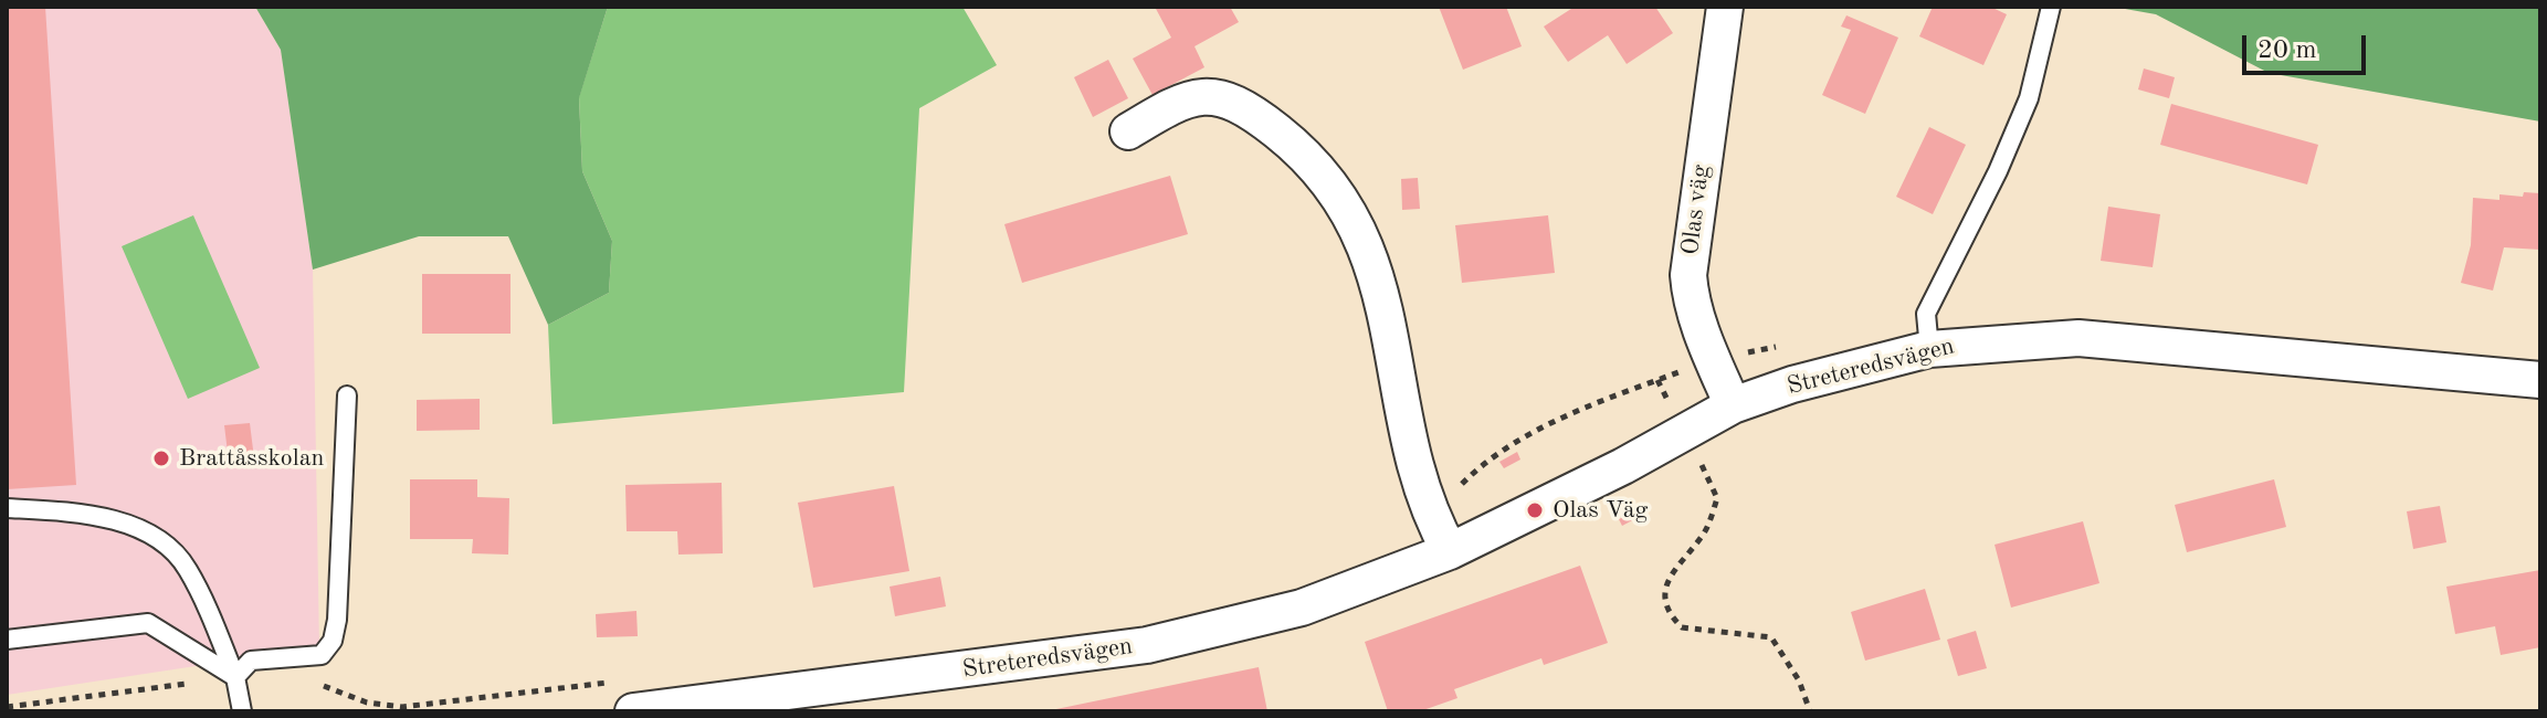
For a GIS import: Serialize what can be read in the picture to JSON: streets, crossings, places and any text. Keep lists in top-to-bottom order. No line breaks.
{"streets":{"street":["Olas väg","Streteredsvägen"]},"crossings":[["Olas väg","Streteredsvägen"]],"places":["Brattåsskolan","Olas Väg"],"scale_bar":"20 m"}
